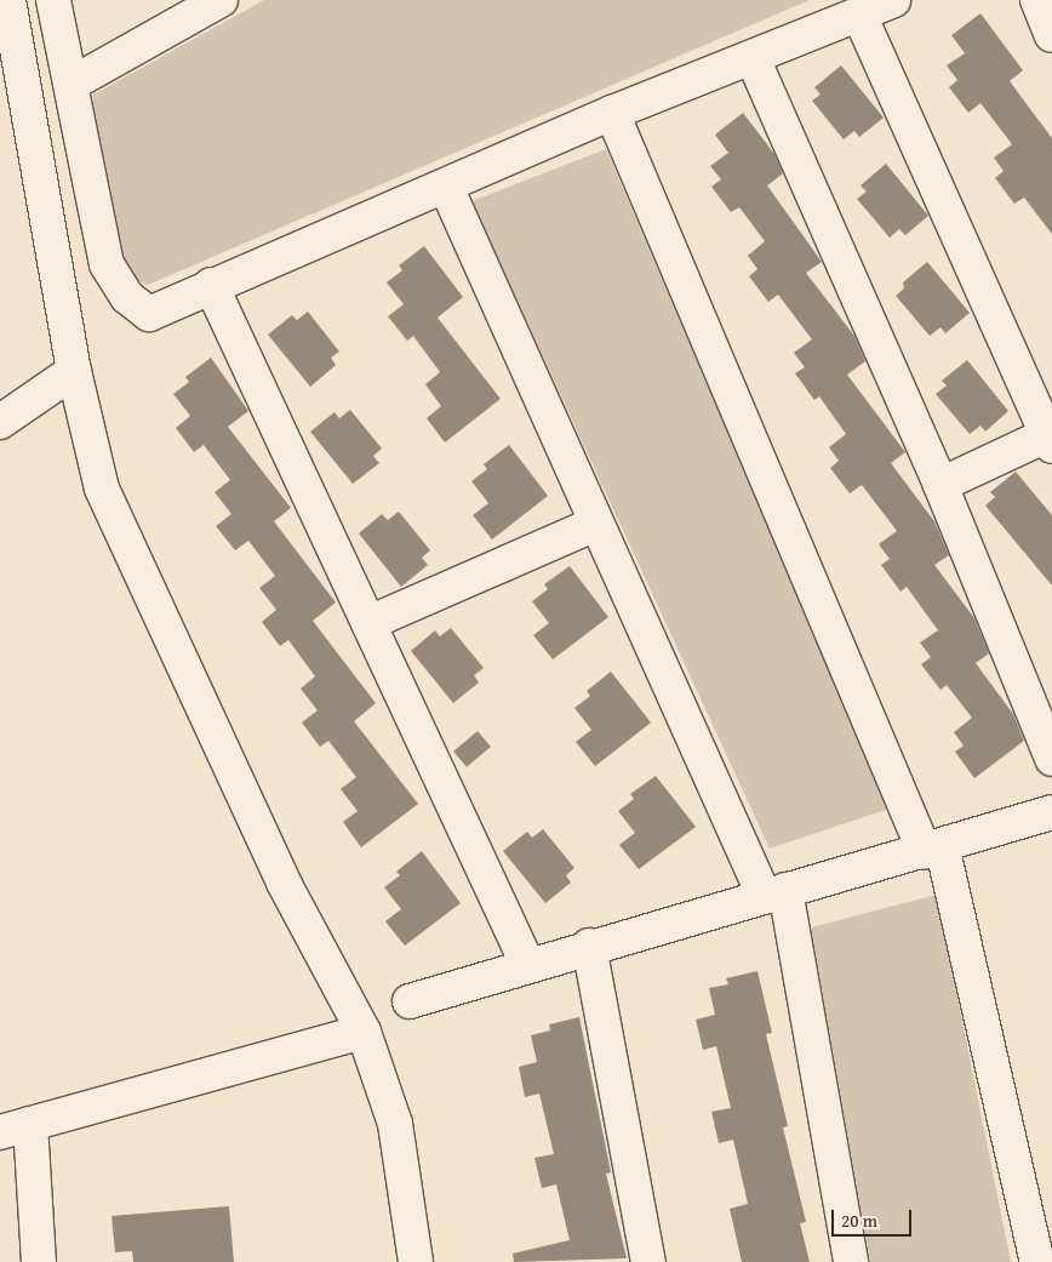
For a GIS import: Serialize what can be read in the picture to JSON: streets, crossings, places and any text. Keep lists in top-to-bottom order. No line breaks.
{"scale_bar":"20 m"}
